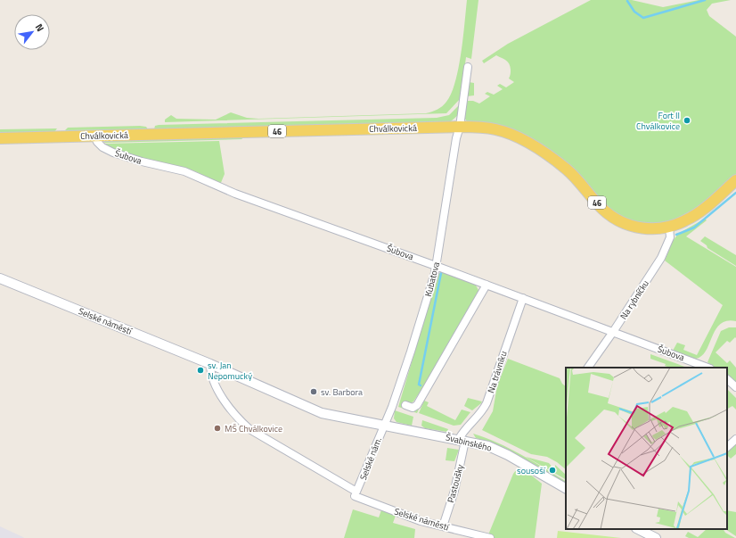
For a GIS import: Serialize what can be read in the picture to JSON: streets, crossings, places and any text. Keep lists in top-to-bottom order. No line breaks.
{"streets":{"main road":["Chválkovická","46"],"street":["Šubova","Kubatova","Na rybníčku","Selské náměstí","Na trávníku","Švabinského","Selské nám.","Pastoušky"]},"crossings":[["Chválkovická","Šubova"],["Chválkovická","Kubatova"],["Chválkovická","Na rybníčku"],["Šubova","Kubatova"],["Šubova","Na rybníčku"],["Šubova","Na trávníku"],["Kubatova","Selské náměstí"],["Kubatova","Švabinského"],["Kubatova","Selské nám."],["Selské náměstí","Švabinského"],["Selské náměstí","Selské nám."],["Selské náměstí","Pastoušky"],["Na trávníku","Švabinského"],["Na trávníku","Pastoušky"],["Švabinského","Selské nám."],["Švabinského","Pastoušky"]],"places":["Fort II Chválkovice","sv. Jan Nepomucký","sv. Barbora","MŠ Chválkovice","sousoší"],"north":"top right"}
